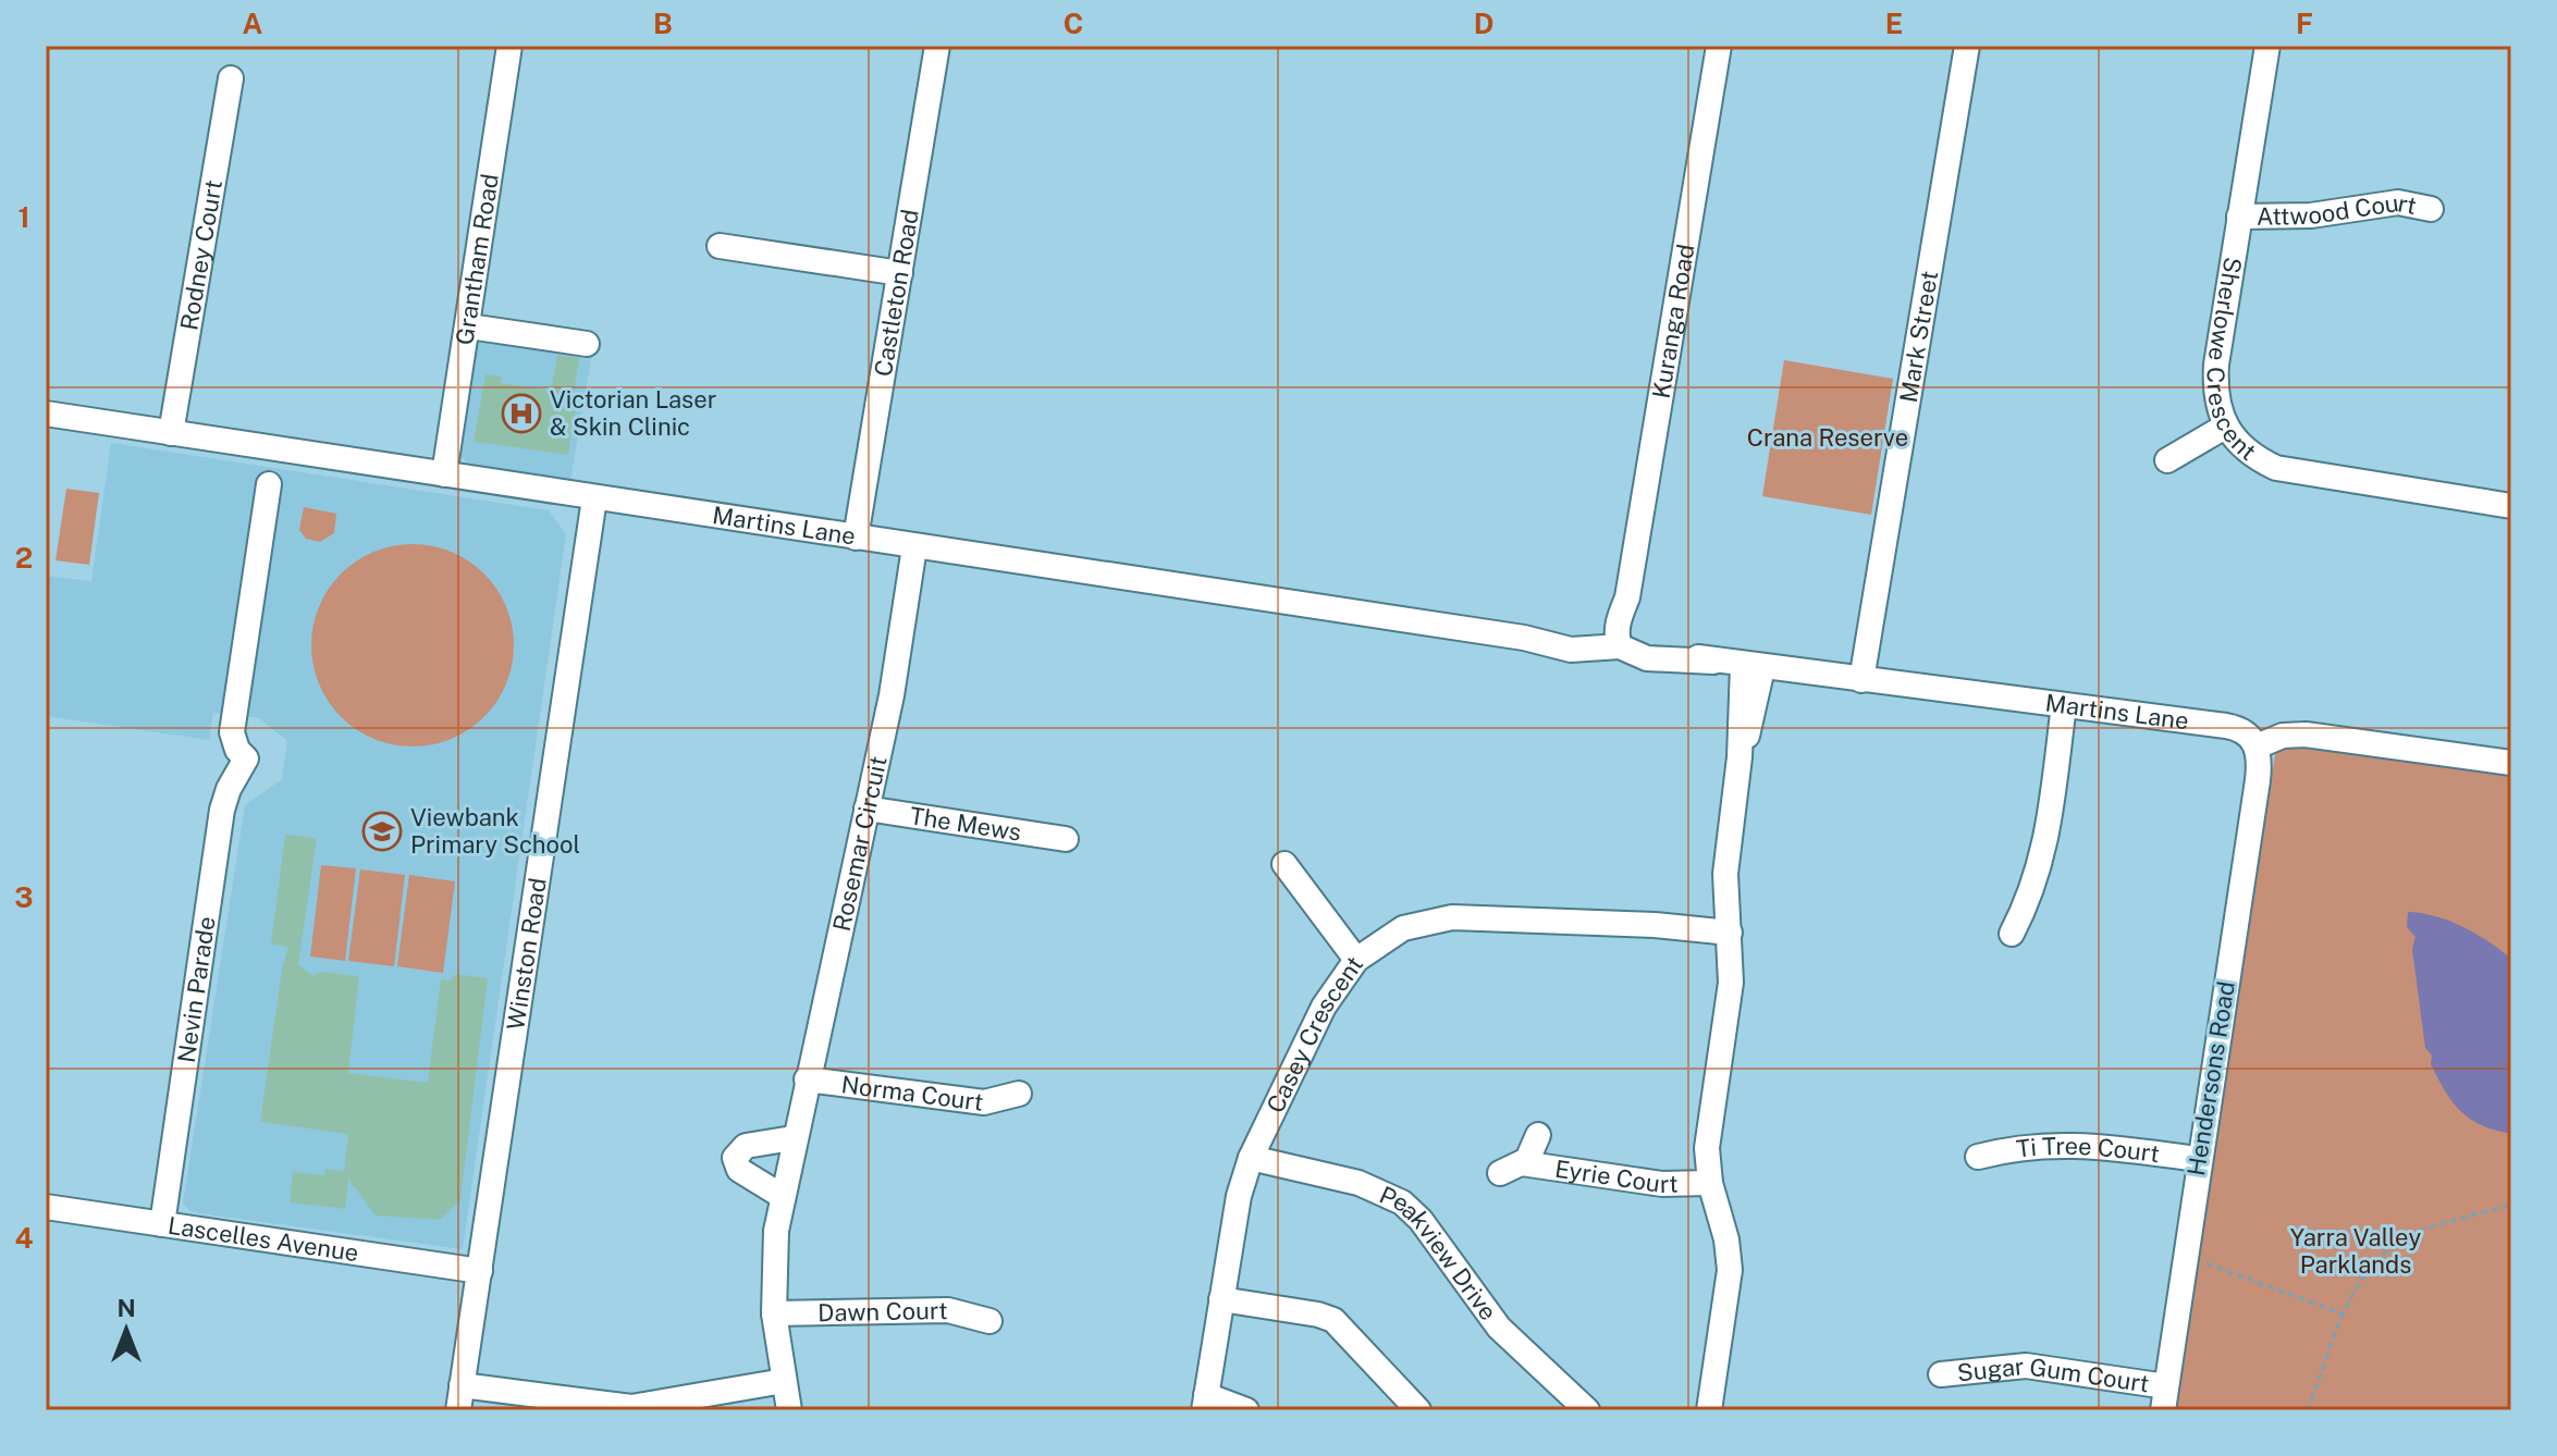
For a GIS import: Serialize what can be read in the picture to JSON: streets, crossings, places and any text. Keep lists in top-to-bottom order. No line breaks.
{"streets":{"street":["Attwood Court","Rodney Court","Grantham Road","Castleton Road","Kuranga Road","Mark Street","Sherlowe Crescent","Martins Lane","The Mews","Rosemar Circuit","Winston Road","Nevin Parade","Casey Crescent","Hendersons Road","Norma Court","Ti Tree Court","Eyrie Court","Lascelles Avenue","Peakview Drive","Dawn Court","Sugar Gum Court"]},"crossings":[["Attwood Court","Sherlowe Crescent"],["Rodney Court","Martins Lane"],["Grantham Road","Martins Lane"],["Castleton Road","Martins Lane"],["Kuranga Road","Martins Lane"],["Mark Street","Martins Lane"],["Martins Lane","Rosemar Circuit"],["Martins Lane","Winston Road"],["Martins Lane","Hendersons Road"],["The Mews","Rosemar Circuit"],["Rosemar Circuit","Norma Court"],["Rosemar Circuit","Dawn Court"],["Winston Road","Lascelles Avenue"],["Nevin Parade","Lascelles Avenue"],["Casey Crescent","Peakview Drive"],["Hendersons Road","Ti Tree Court"],["Hendersons Road","Sugar Gum Court"]],"parks":["Crana Reserve","Yarra Valley Parklands"],"places":{"hospital":["Victorian Laser & Skin Clinic"],"school or university":["Viewbank Primary School"]},"north":"top","grid":{"columns":["A","B","C","D","E","F"],"rows":["1","2","3","4"]}}
